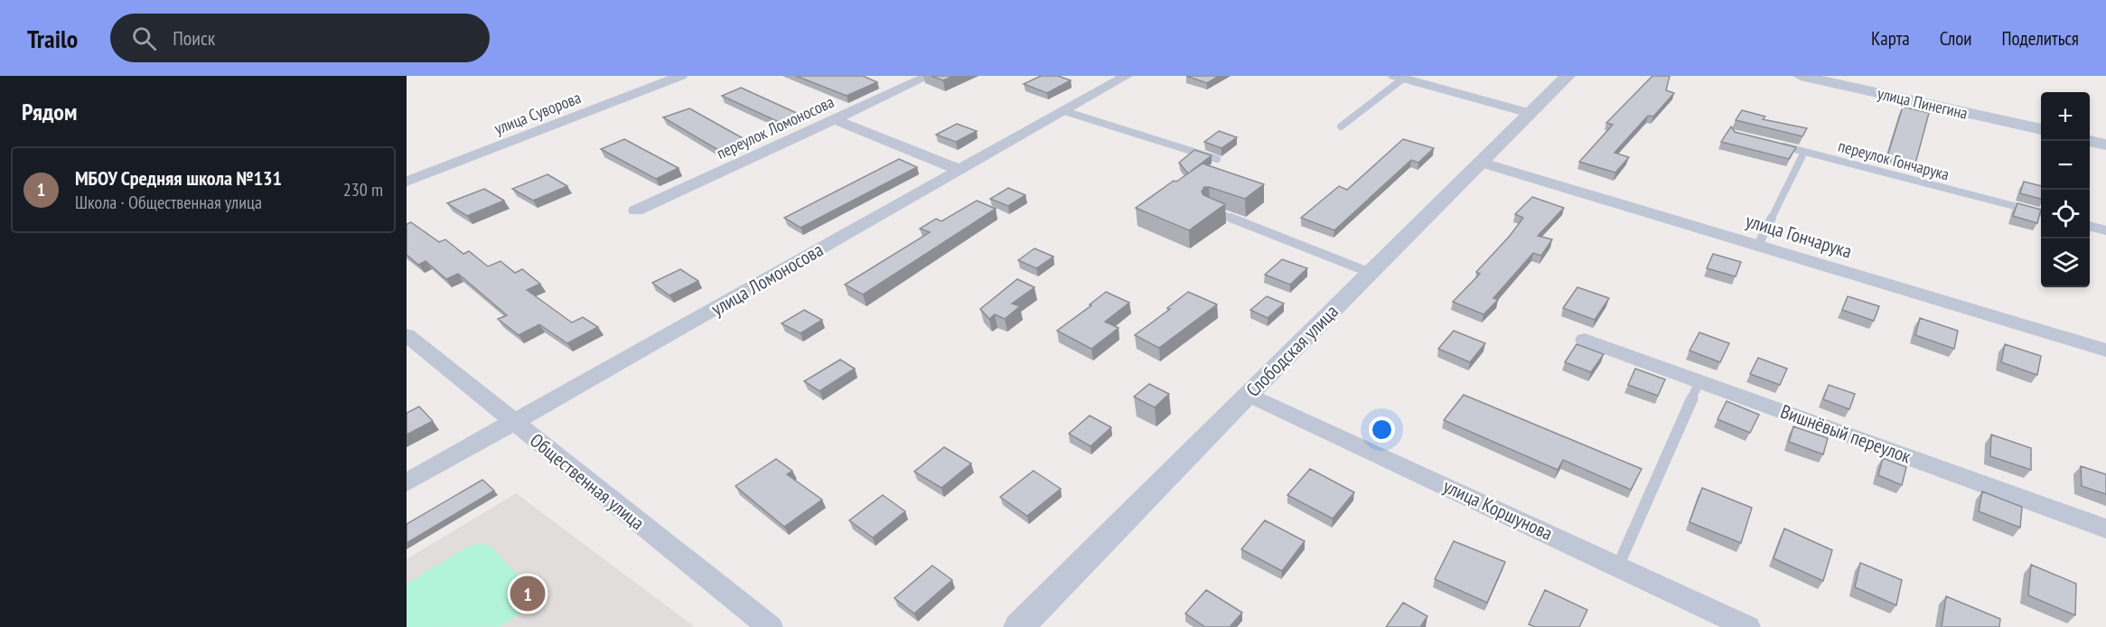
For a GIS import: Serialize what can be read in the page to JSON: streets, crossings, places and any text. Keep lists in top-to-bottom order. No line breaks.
{"streets":{"street":["улица Пинегина","улица Суворова","переулок Ломоносова","улица Гончарука","улица Ломоносова","Слободская улица","Вишнёвый переулок","Общественная улица","улица Коршунова"],"lane":["переулок Гончарука"]},"crossings":[["улица Гончарука","Слободская улица"],["улица Ломоносова","Общественная улица"],["Слободская улица","улица Коршунова"]],"page":{"header":"Trailo","search":"Поиск","nav":["Карта","Слои","Поделиться"],"heading":"Рядом","map_buttons":["+","−"],"list":[{"mark":"1","name":"МБОУ Средняя школа №131","note":"Школа · Общественная улица","value":"230 m"}],"pins":"1"}}
